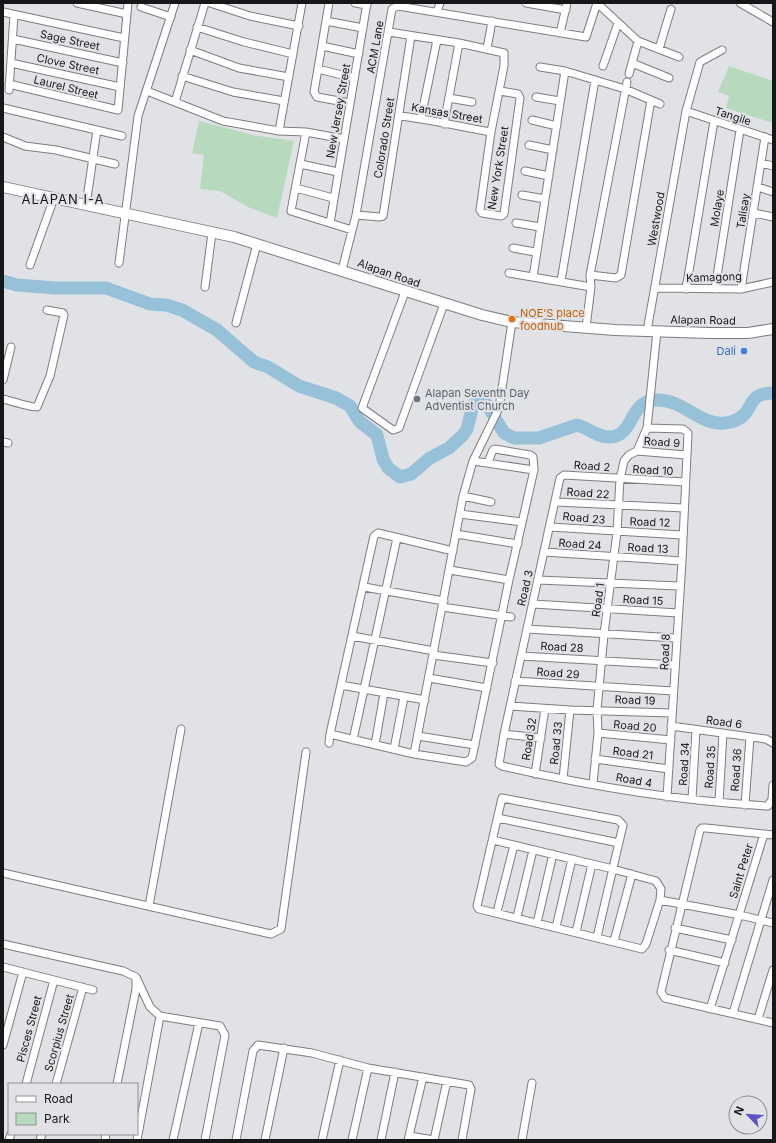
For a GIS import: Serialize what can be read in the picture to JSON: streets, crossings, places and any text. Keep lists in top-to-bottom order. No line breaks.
{"streets":{"street":["Sage Street","ACM Lane","Clove Street","Laurel Street","New Jersey Street","Kansas Street","Tangile","Colorado Street","New York Street","Molaye","Talisay","Westwood","Alapan Road","Kamagong","Road 9","Road 2","Road 10","Road 22","Road 23","Road 12","Road 24","Road 13","Road 3","Road 1","Road 15","Road 28","Road 8","Road 29","Road 19","Road 6","Road 20","Road 32","Road 33","Road 21","Road 34","Road 35","Road 36","Road 4","Saint Peter","Pisces Street","Scorpius Street"]},"crossings":[["ACM Lane","Colorado Street"],["ACM Lane","Alapan Road"],["Clove Street","Laurel Street"],["Kansas Street","Colorado Street"],["Kansas Street","New York Street"],["Tangile","Molaye"],["Tangile","Talisay"],["Tangile","Westwood"],["Molaye","Kamagong"],["Talisay","Kamagong"],["Westwood","Alapan Road"],["Westwood","Kamagong"],["Westwood","Road 1"],["Road 9","Road 1"],["Road 9","Road 8"],["Road 2","Road 10"],["Road 2","Road 3"],["Road 2","Road 1"],["Road 10","Road 1"],["Road 10","Road 8"],["Road 22","Road 3"],["Road 22","Road 1"],["Road 23","Road 12"],["Road 23","Road 3"],["Road 23","Road 1"],["Road 12","Road 1"],["Road 12","Road 8"],["Road 24","Road 13"],["Road 24","Road 3"],["Road 24","Road 1"],["Road 13","Road 1"],["Road 13","Road 8"],["Road 3","Road 15"],["Road 3","Road 28"],["Road 3","Road 29"],["Road 3","Road 4"],["Road 1","Road 15"],["Road 1","Road 28"],["Road 1","Road 8"],["Road 1","Road 29"],["Road 1","Road 19"],["Road 1","Road 20"],["Road 1","Road 21"],["Road 1","Road 4"],["Road 15","Road 8"],["Road 28","Road 8"],["Road 8","Road 29"],["Road 8","Road 19"],["Road 8","Road 6"],["Road 8","Road 20"],["Road 8","Road 21"],["Road 8","Road 4"],["Road 6","Road 34"],["Road 6","Road 35"],["Road 6","Road 36"],["Road 32","Road 4"],["Road 33","Road 4"],["Road 34","Road 4"],["Road 35","Road 4"],["Road 36","Road 4"]],"districts":["ALAPAN I-A"],"places":["NOE’S place foodhub","Dali","Alapan Seventh Day Adventist Church"],"legend":["Road","Park"],"north":"top left"}
